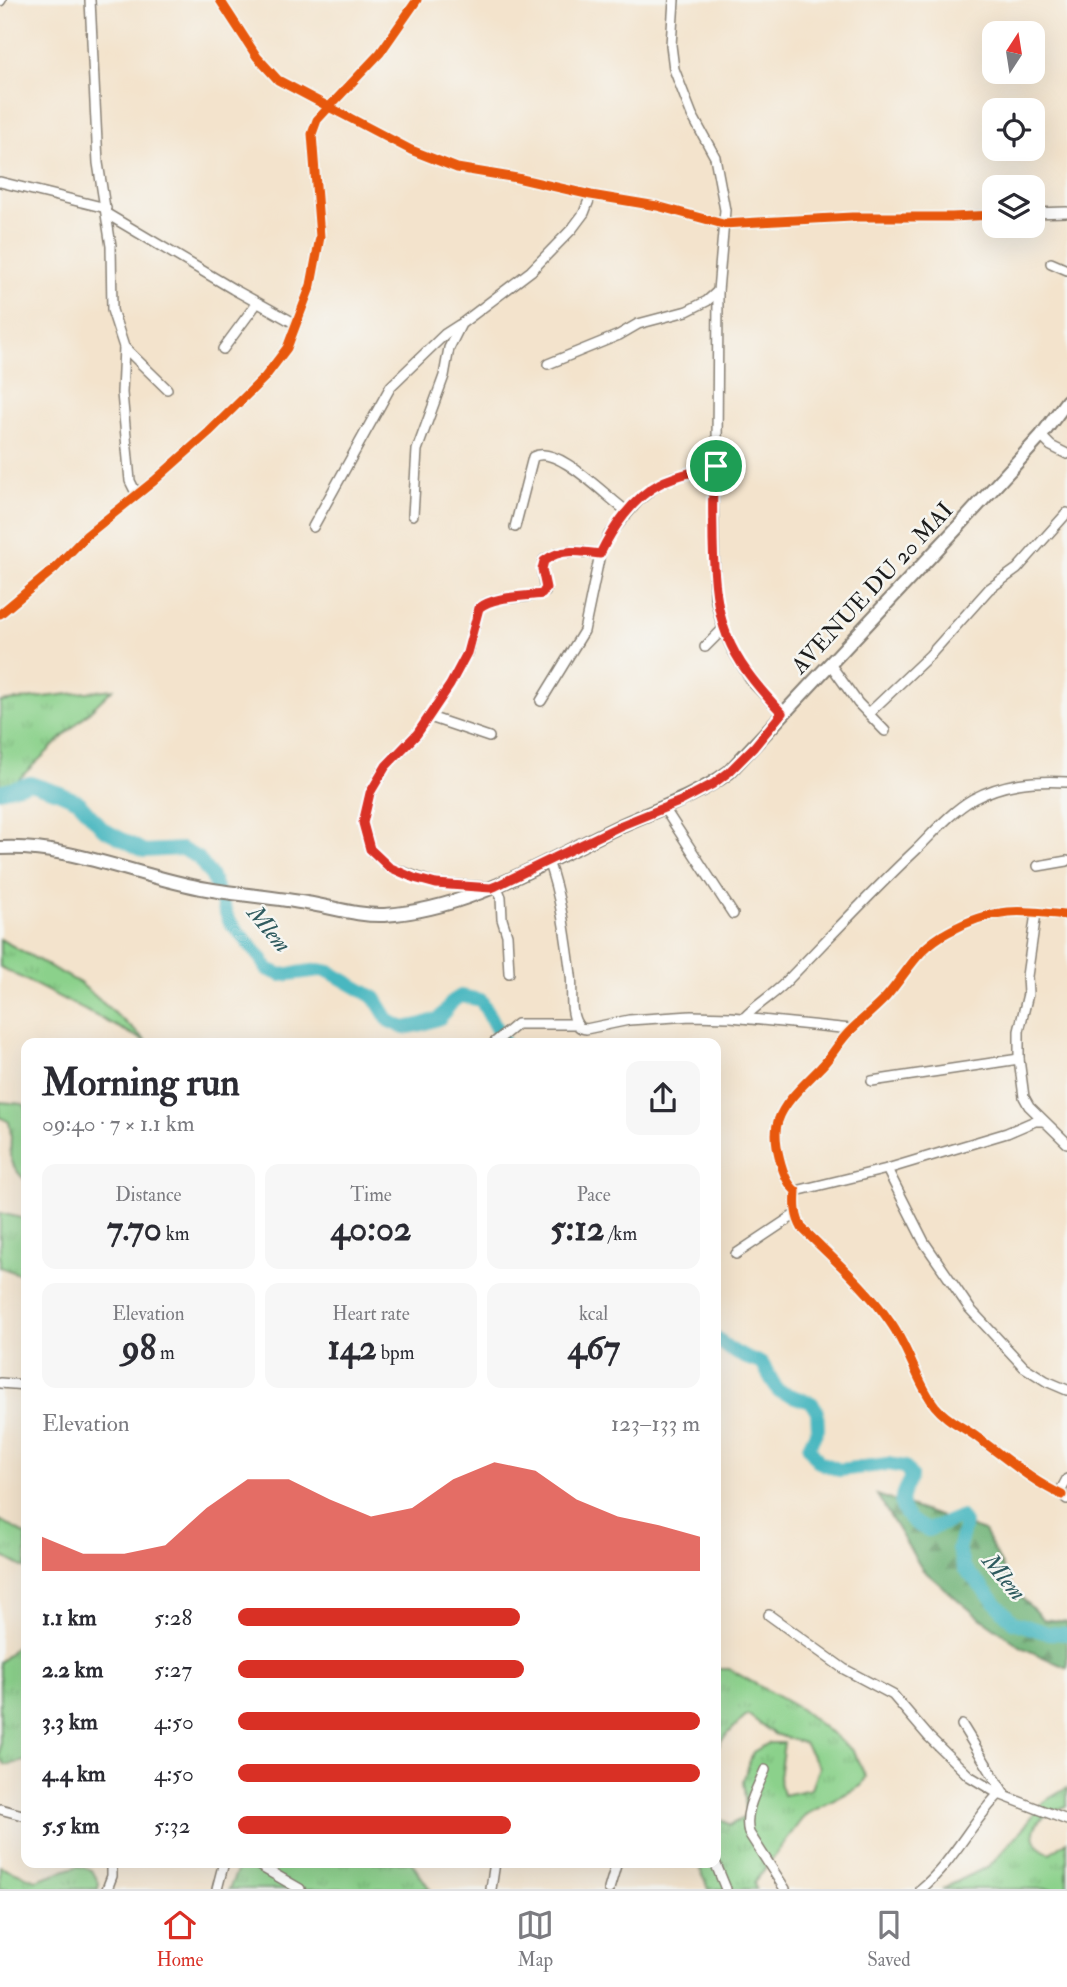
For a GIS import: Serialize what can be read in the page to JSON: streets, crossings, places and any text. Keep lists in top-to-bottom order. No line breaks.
{"streets":{"main road":["AVENUE DU 20 MAI"]},"water":["Mlem"],"north":"top","page":{"heading":["Morning run","09:40 · 7 × 1.1 km"],"stats":[["Distance","7.70 km"],["Time","40:02"],["Pace","5:12 /km"],["Elevation","98 m"],["Heart rate","142 bpm"],["kcal","467"]],"chart":["Elevation","123–133 m"],"list":[{"name":"1.1 km","note":"5:28"},{"name":"2.2 km","note":"5:27"},{"name":"3.3 km","note":"4:50"},{"name":"4.4 km","note":"4:50"},{"name":"5.5 km","note":"5:32"}],"tabs":["Home","Map","Saved"]}}
